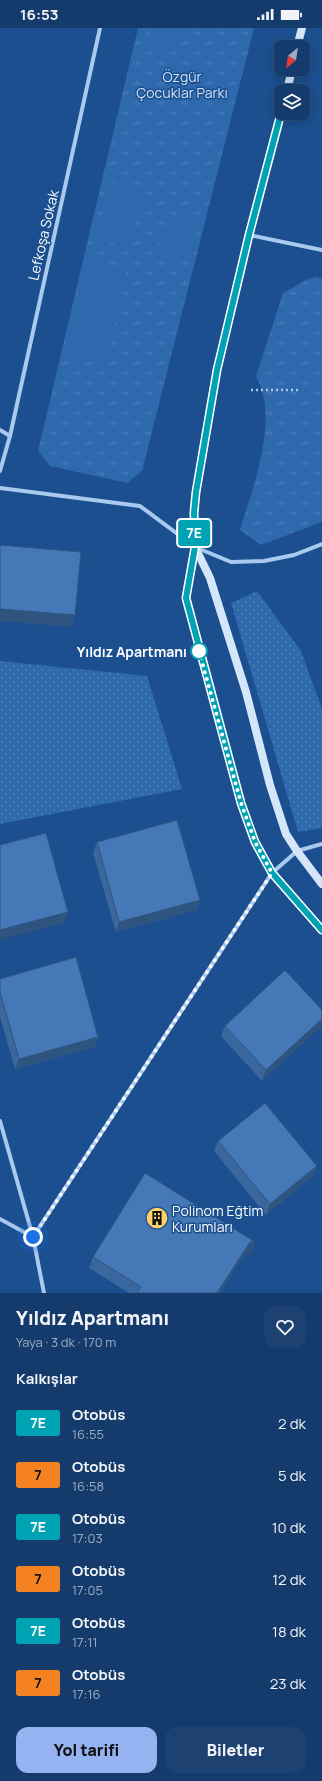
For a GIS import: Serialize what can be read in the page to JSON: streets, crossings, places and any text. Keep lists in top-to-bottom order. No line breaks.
{"streets":{"street":["Lefkoşa Sokak"]},"parks":["Özgür Çocuklar Parkı"],"places":{"other":["Yıldız Apartmanı"],"building":["Polinom Eğtim Kurumları"]},"lines":["bus line 7E"],"north":"bottom left","page":{"status":"16:53","on_map":"7E","heading":[["Yıldız Apartmanı","Yaya · 3 dk · 170 m"],"Kalkışlar"],"list":[{"mark":"7E","name":"Otobüs","note":"16:55","value":"2 dk"},{"mark":"7","name":"Otobüs","note":"16:58","value":"5 dk"},{"mark":"7E","name":"Otobüs","note":"17:03","value":"10 dk"},{"mark":"7","name":"Otobüs","note":"17:05","value":"12 dk"},{"mark":"7E","name":"Otobüs","note":"17:11","value":"18 dk"},{"mark":"7","name":"Otobüs","note":"17:16","value":"23 dk"}],"buttons":["Yol tarifi","Biletler"]}}
